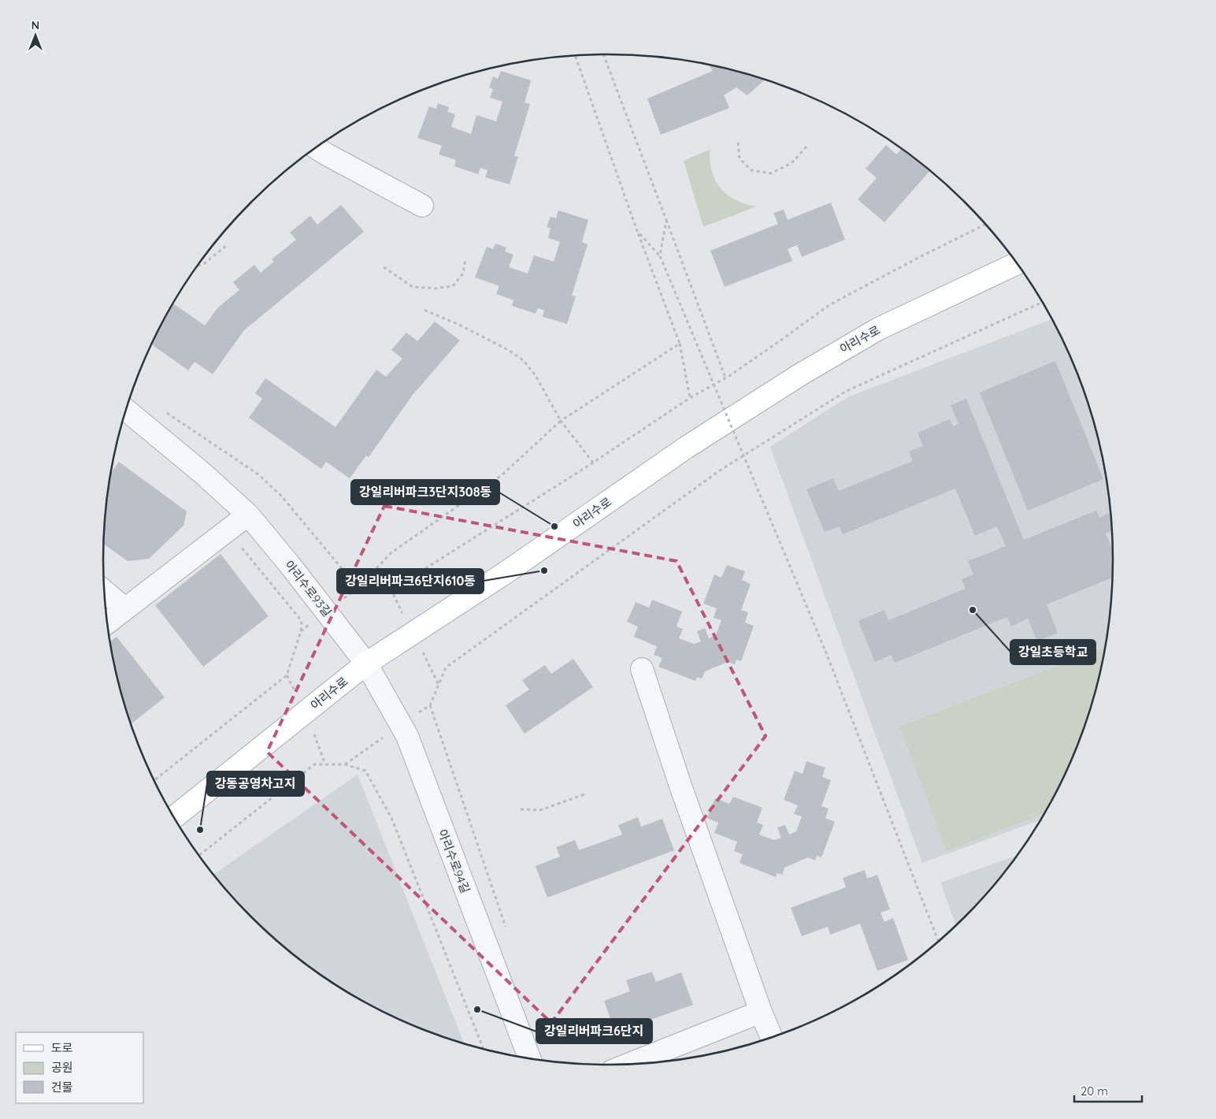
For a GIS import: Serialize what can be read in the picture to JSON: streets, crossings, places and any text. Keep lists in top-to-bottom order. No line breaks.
{"streets":{"main road":["아리수로"],"street":["아리수로93길","아리수로94길"]},"crossings":[["아리수로","아리수로93길"],["아리수로","아리수로94길"],["아리수로93길","아리수로94길"]],"places":["강일리버파크3단지308동","강일리버파크6단지610동","강일초등학교","강동공영차고지","강일리버파크6단지"],"legend":["도로","공원","건물"],"scale_bar":"20 m","north":"top"}
